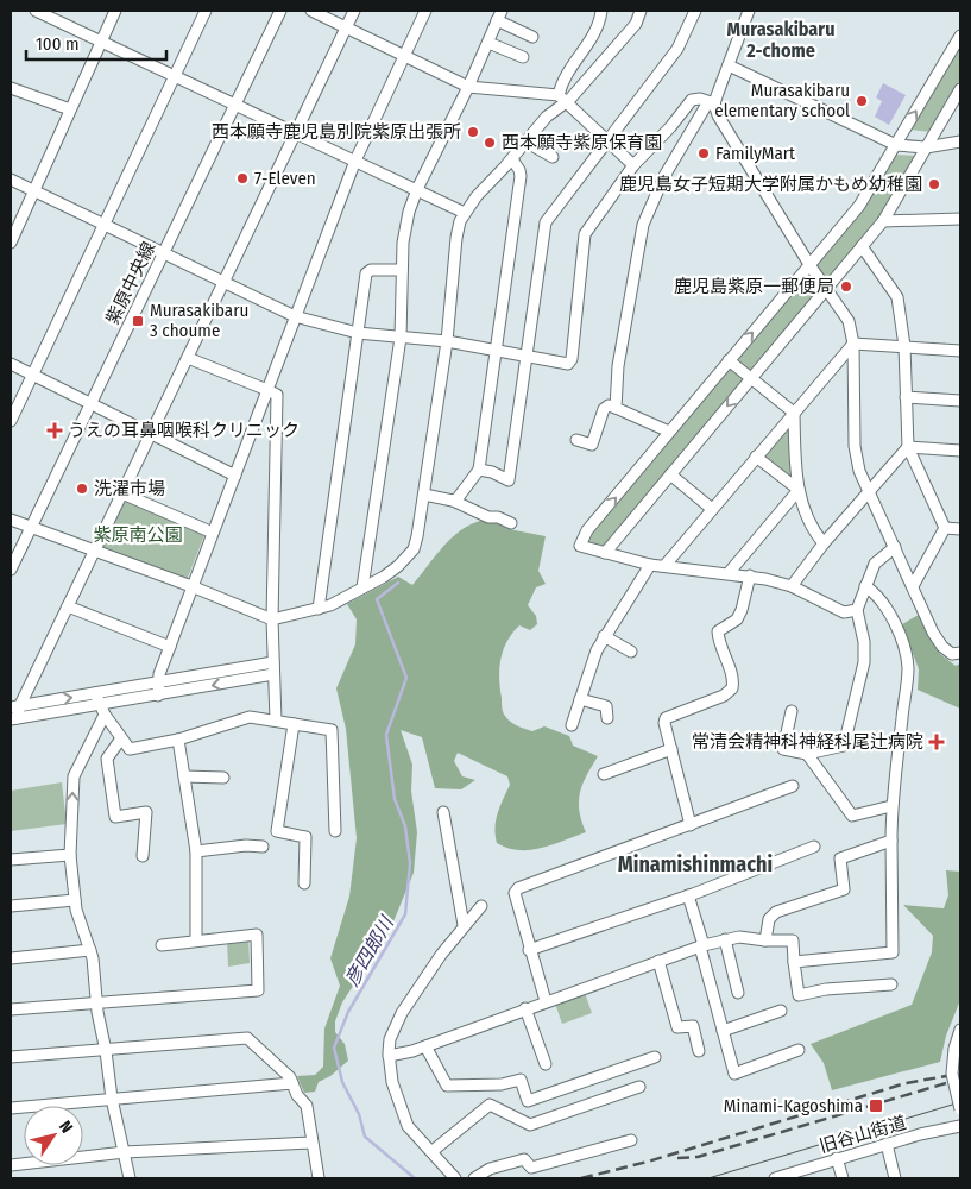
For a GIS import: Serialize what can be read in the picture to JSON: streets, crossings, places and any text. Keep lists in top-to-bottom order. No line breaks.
{"streets":{"street":["紫原中央線","旧谷山街道"]},"districts":["Murasakibaru 2-chome","Minamishinmachi"],"water":["彦四郎川"],"parks":["紫原南公園"],"places":{"other":["Murasakibaru elementary school","西本願寺鹿児島別院紫原出張所","西本願寺紫原保育園","FamilyMart","7-Eleven","鹿児島女子短期大学附属かもめ幼稚園","鹿児島紫原一郵便局","洗濯市場"],"transit":["Murasakibaru 3 choume","Minami-Kagoshima"],"health":["うえの耳鼻咽喉科クリニック","常清会精神科神経科尾辻病院"]},"scale_bar":"100 m","north":"top right"}
